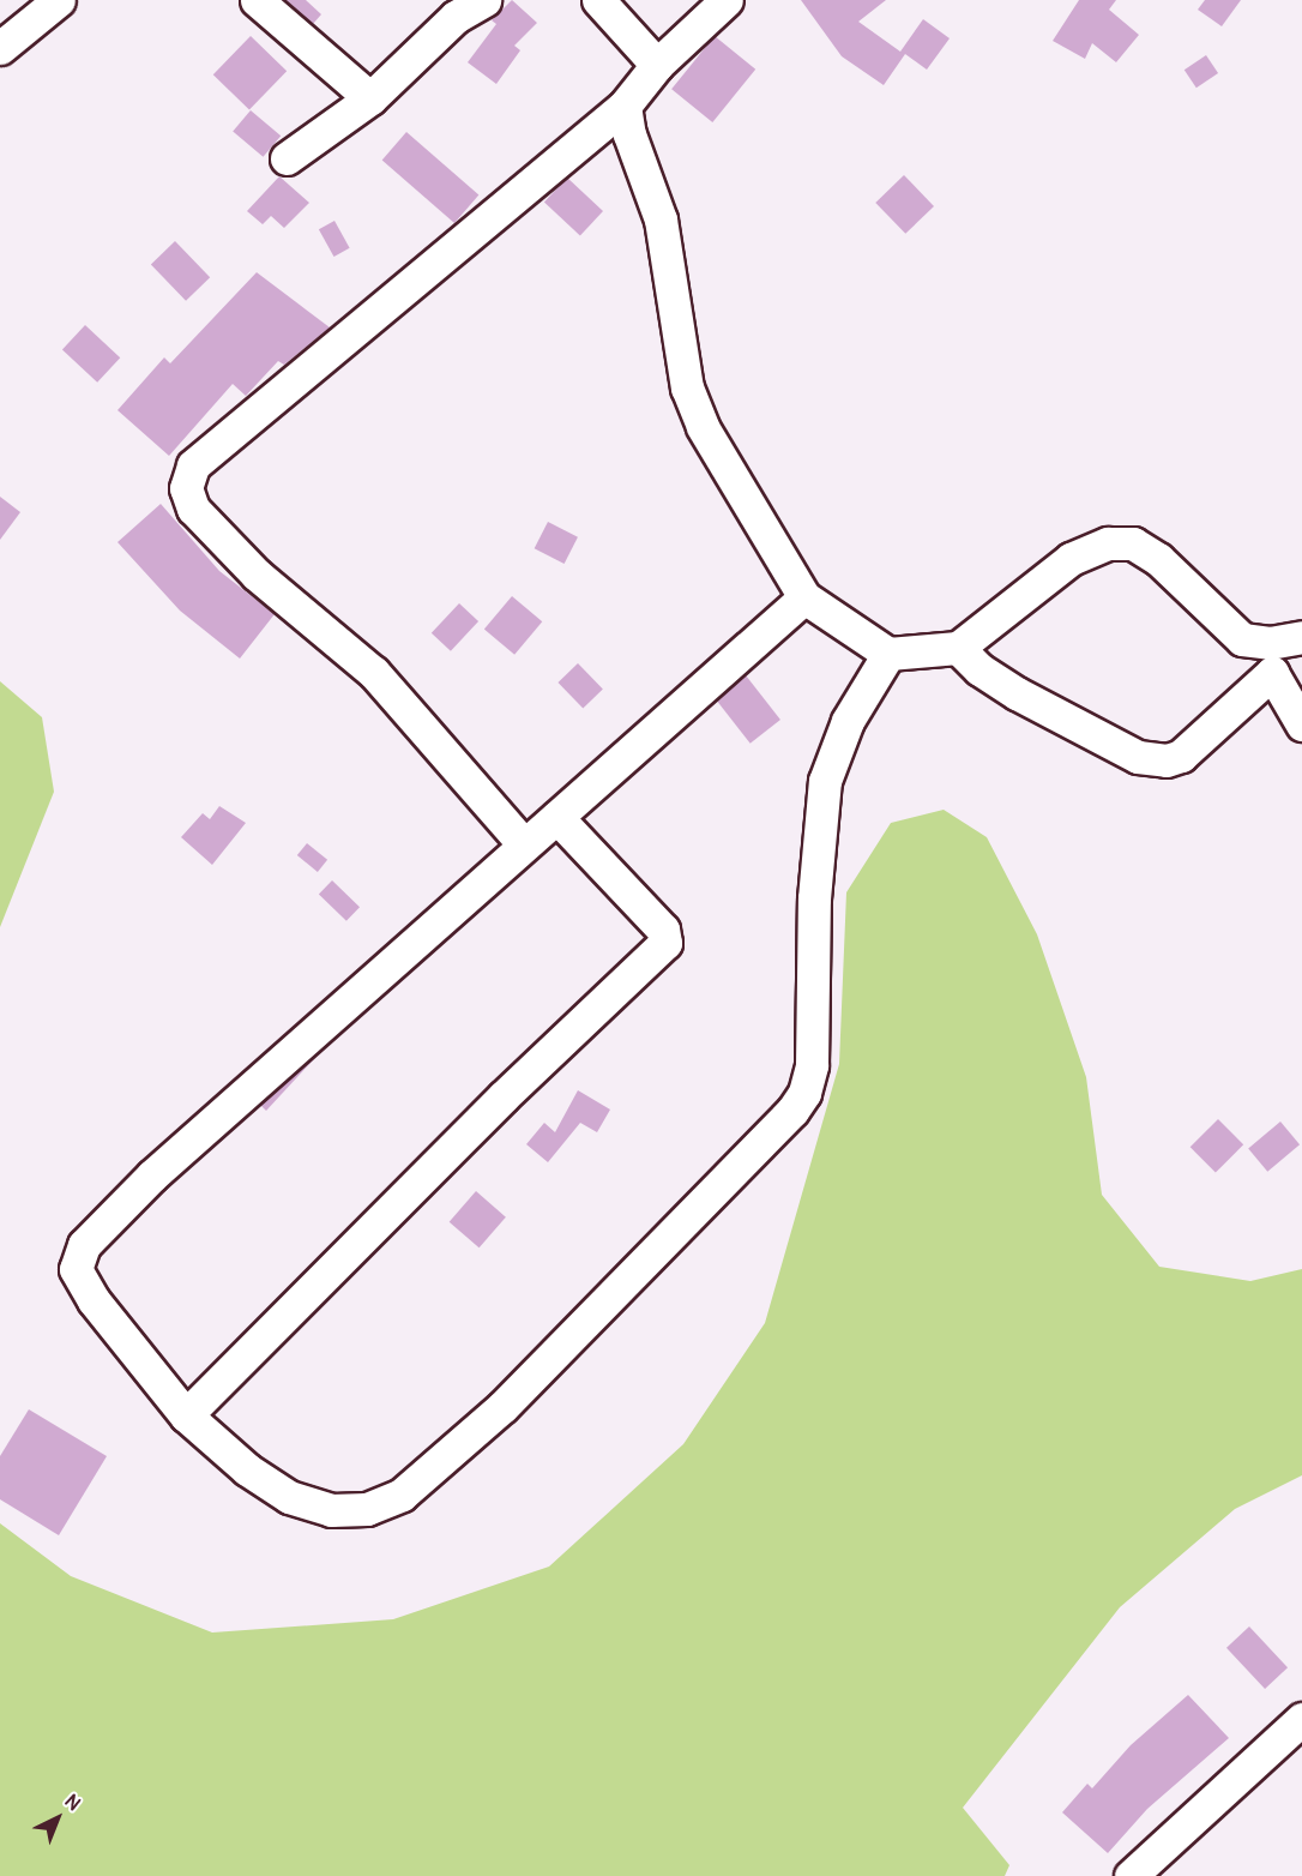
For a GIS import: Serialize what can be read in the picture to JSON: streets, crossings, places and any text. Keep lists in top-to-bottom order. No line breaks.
{"north":"top right"}
